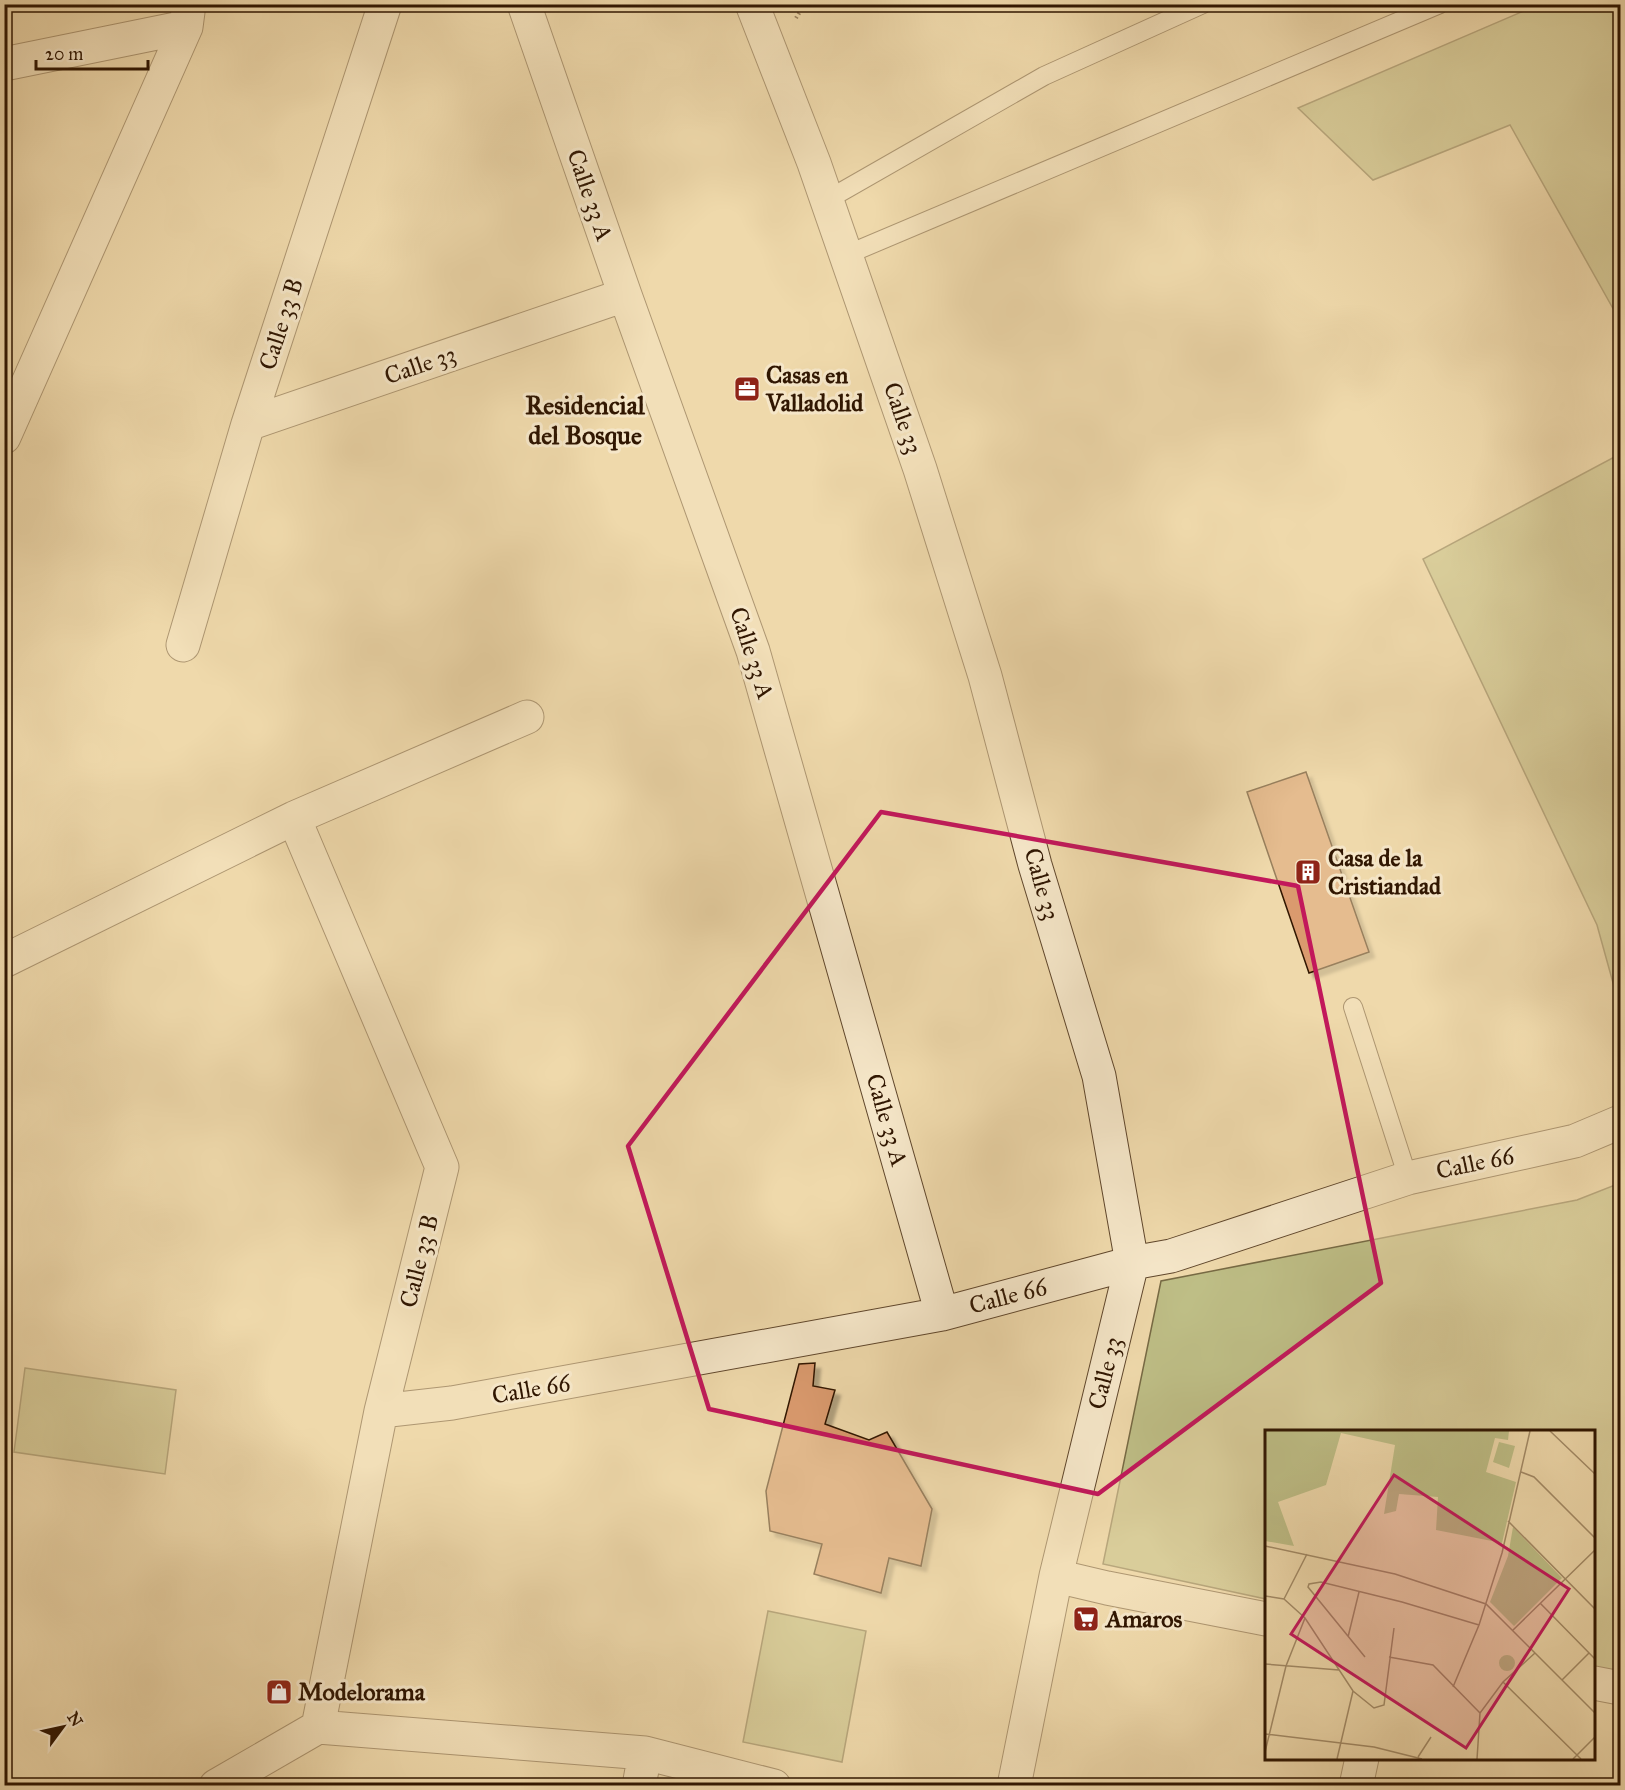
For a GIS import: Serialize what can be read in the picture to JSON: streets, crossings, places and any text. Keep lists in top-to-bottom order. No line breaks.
{"streets":{"street":["Calle 33 A","Calle 33 B","Calle 33","Calle 66"]},"crossings":[["Calle 33 A","Calle 33"],["Calle 33 A","Calle 66"],["Calle 33 B","Calle 33"],["Calle 33 B","Calle 66"],["Calle 33","Calle 66"]],"districts":["Residencial del Bosque"],"places":{"office":["Casas en Valladolid"],"building":["Casa de la Cristiandad"],"supermarket":["Amaros"],"shop":["Modelorama"]},"scale_bar":"20 m","north":"top right"}
